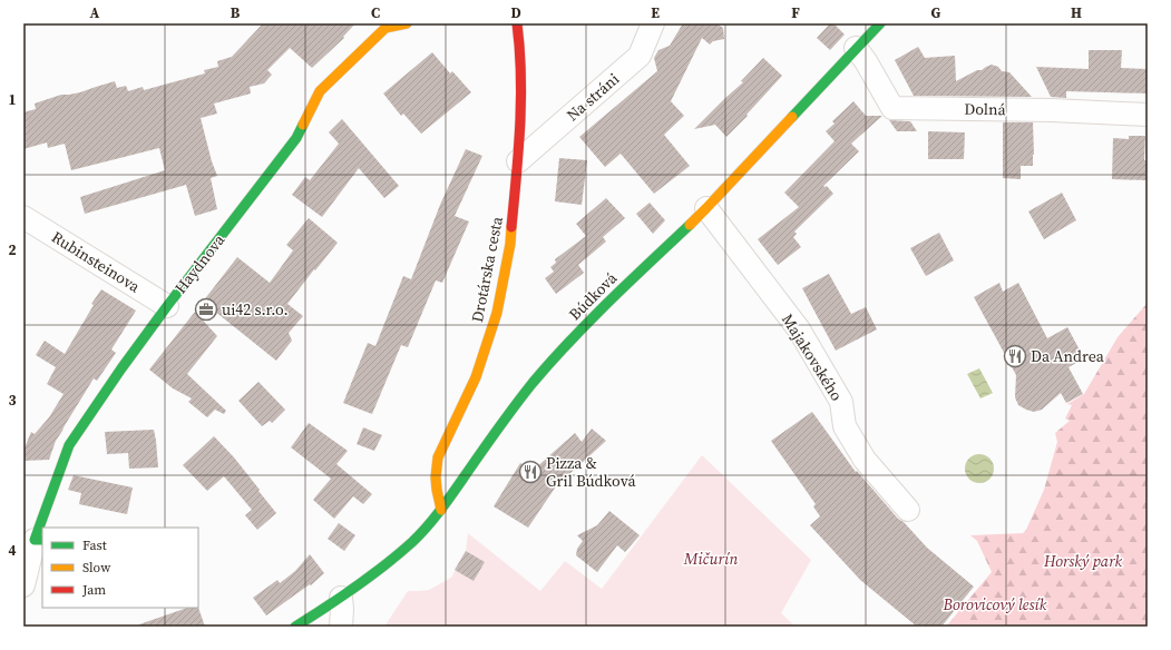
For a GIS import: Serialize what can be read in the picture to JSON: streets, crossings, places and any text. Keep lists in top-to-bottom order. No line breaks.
{"streets":{"street":["Na stráni","Dolná","Rubinsteinova","Haydnova","Drotárska cesta","Búdková","Majakovského"]},"crossings":[["Na stráni","Drotárska cesta"],["Dolná","Búdková"],["Rubinsteinova","Haydnova"],["Drotárska cesta","Búdková"],["Búdková","Majakovského"]],"parks":["Mičurín","Horský park","Borovicový lesík"],"places":{"office":["ui42 s.r.o."],"restaurant":["Da Andrea","Pizza & Gril Búdková"]},"legend":["Fast","Slow","Jam"],"grid":{"columns":["A","B","C","D","E","F","G","H"],"rows":["1","2","3","4"]}}
